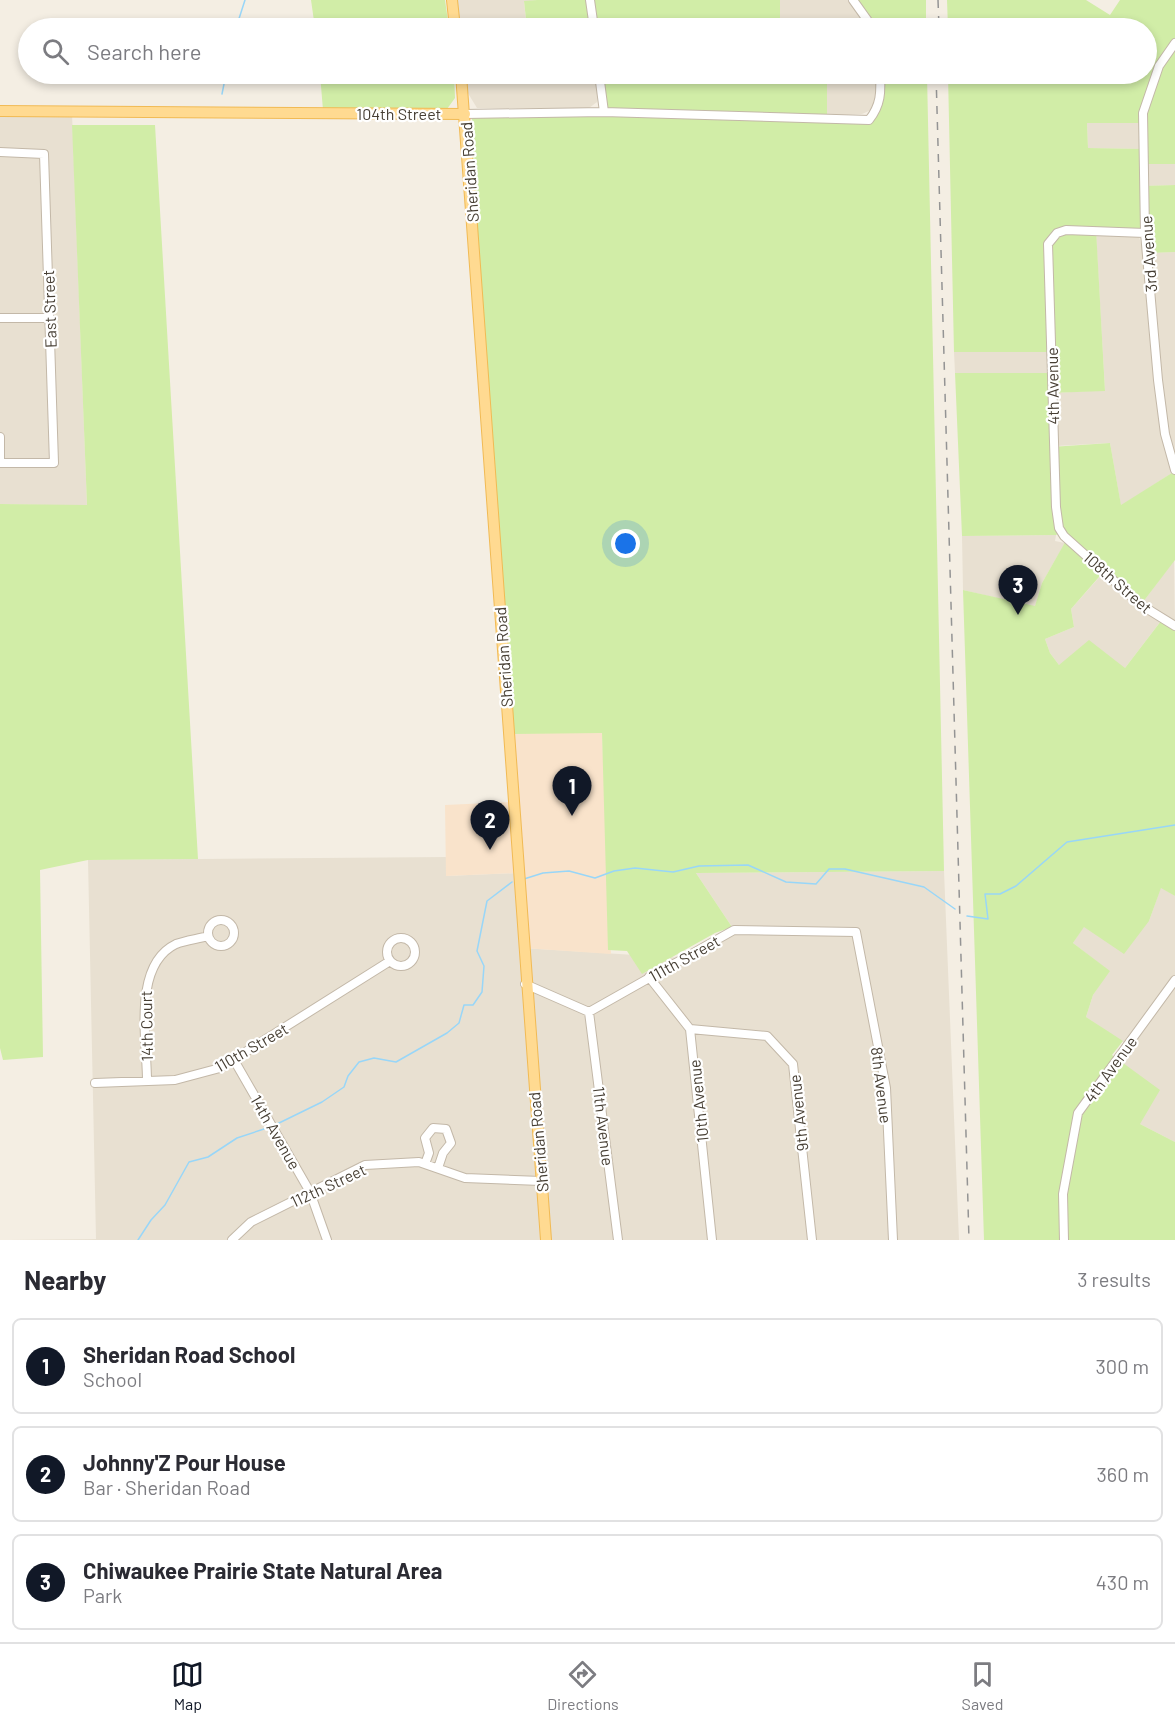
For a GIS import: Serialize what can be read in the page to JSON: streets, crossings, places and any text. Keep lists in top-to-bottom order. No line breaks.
{"streets":{"main road":["104th Street","Sheridan Road"],"street":["3rd Avenue","East Street","4th Avenue","108th Street","111th Street","14th Court","110th Street","8th Avenue","10th Avenue","9th Avenue","11th Avenue","14th Avenue","112th Street"]},"crossings":[["104th Street","Sheridan Road"],["Sheridan Road","112th Street"],["3rd Avenue","4th Avenue"],["4th Avenue","108th Street"],["111th Street","8th Avenue"],["111th Street","11th Avenue"],["14th Court","110th Street"],["110th Street","14th Avenue"],["10th Avenue","9th Avenue"],["14th Avenue","112th Street"]],"page":{"search":"Search here","pins":["3","1","2"],"heading":["Nearby","3 results"],"list":[{"mark":"1","name":"Sheridan Road School","note":"School","value":"300 m"},{"mark":"2","name":"Johnny'Z Pour House","note":"Bar · Sheridan Road","value":"360 m"},{"mark":"3","name":"Chiwaukee Prairie State Natural Area","note":"Park","value":"430 m"}],"nav":["Map","Directions","Saved"]}}
